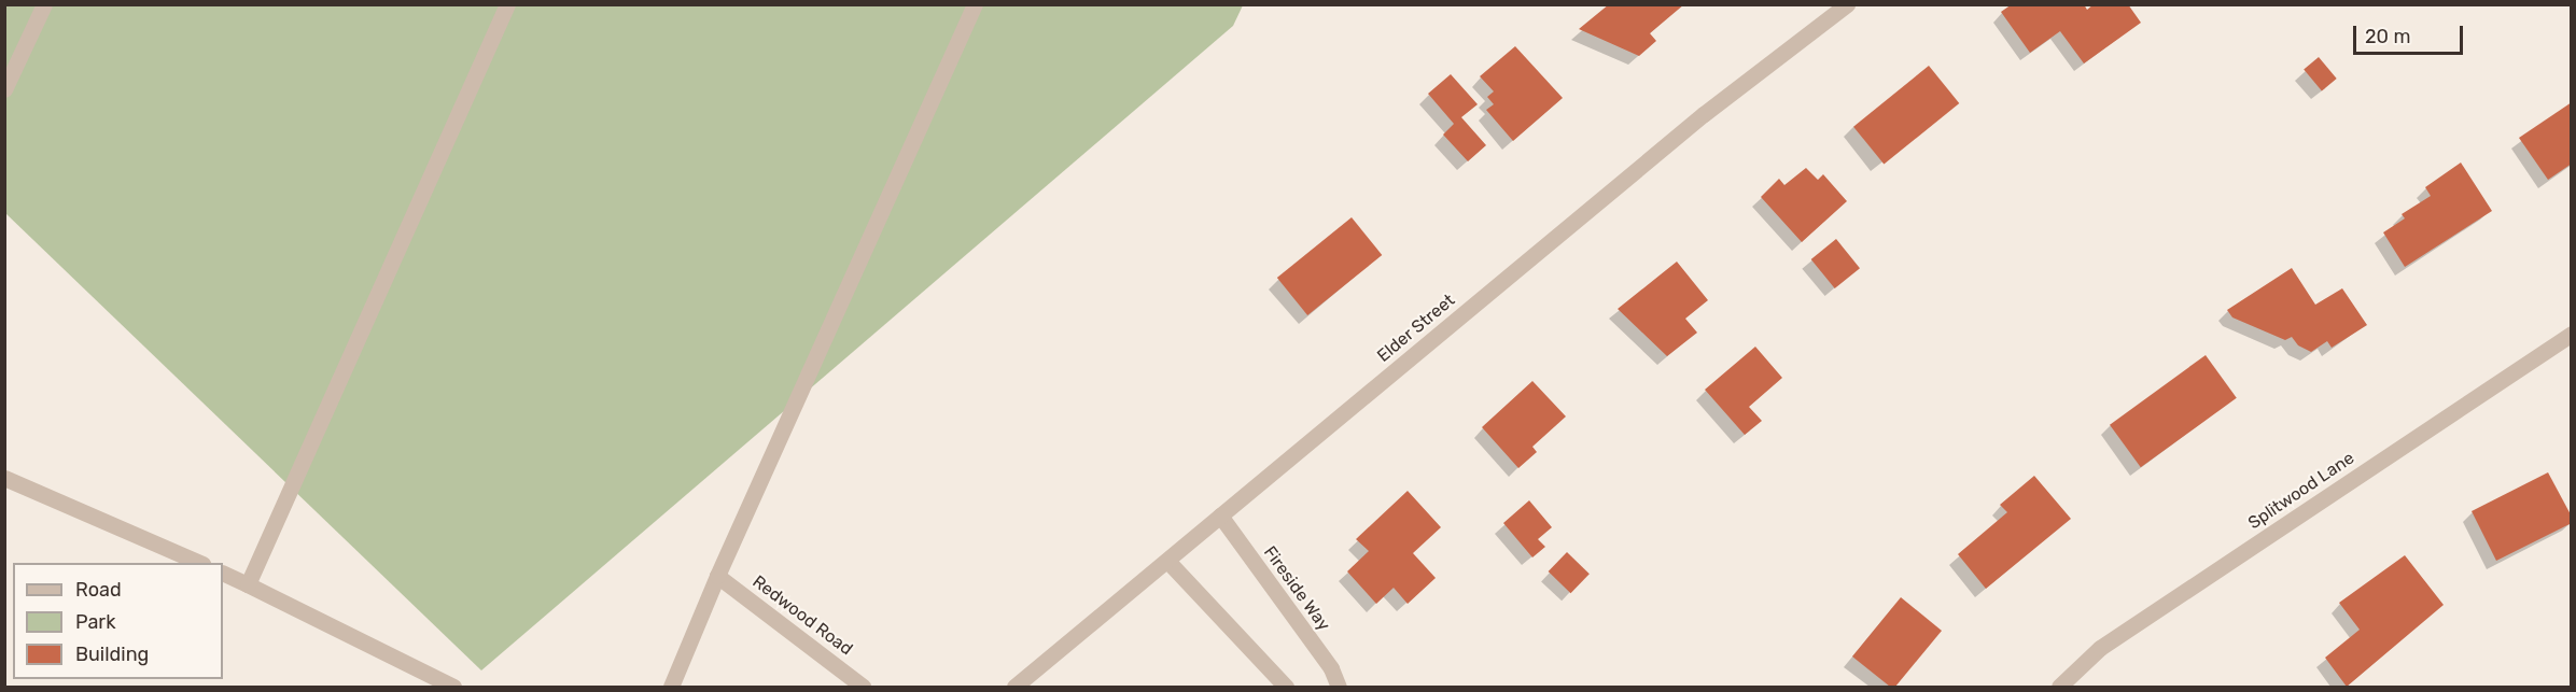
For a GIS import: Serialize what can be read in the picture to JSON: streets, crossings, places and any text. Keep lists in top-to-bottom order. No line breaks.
{"streets":{"street":["Elder Street","Splitwood Lane","Fireside Way","Redwood Road"]},"crossings":[["Elder Street","Fireside Way"]],"legend":["Road","Park","Building"],"scale_bar":"20 m"}
